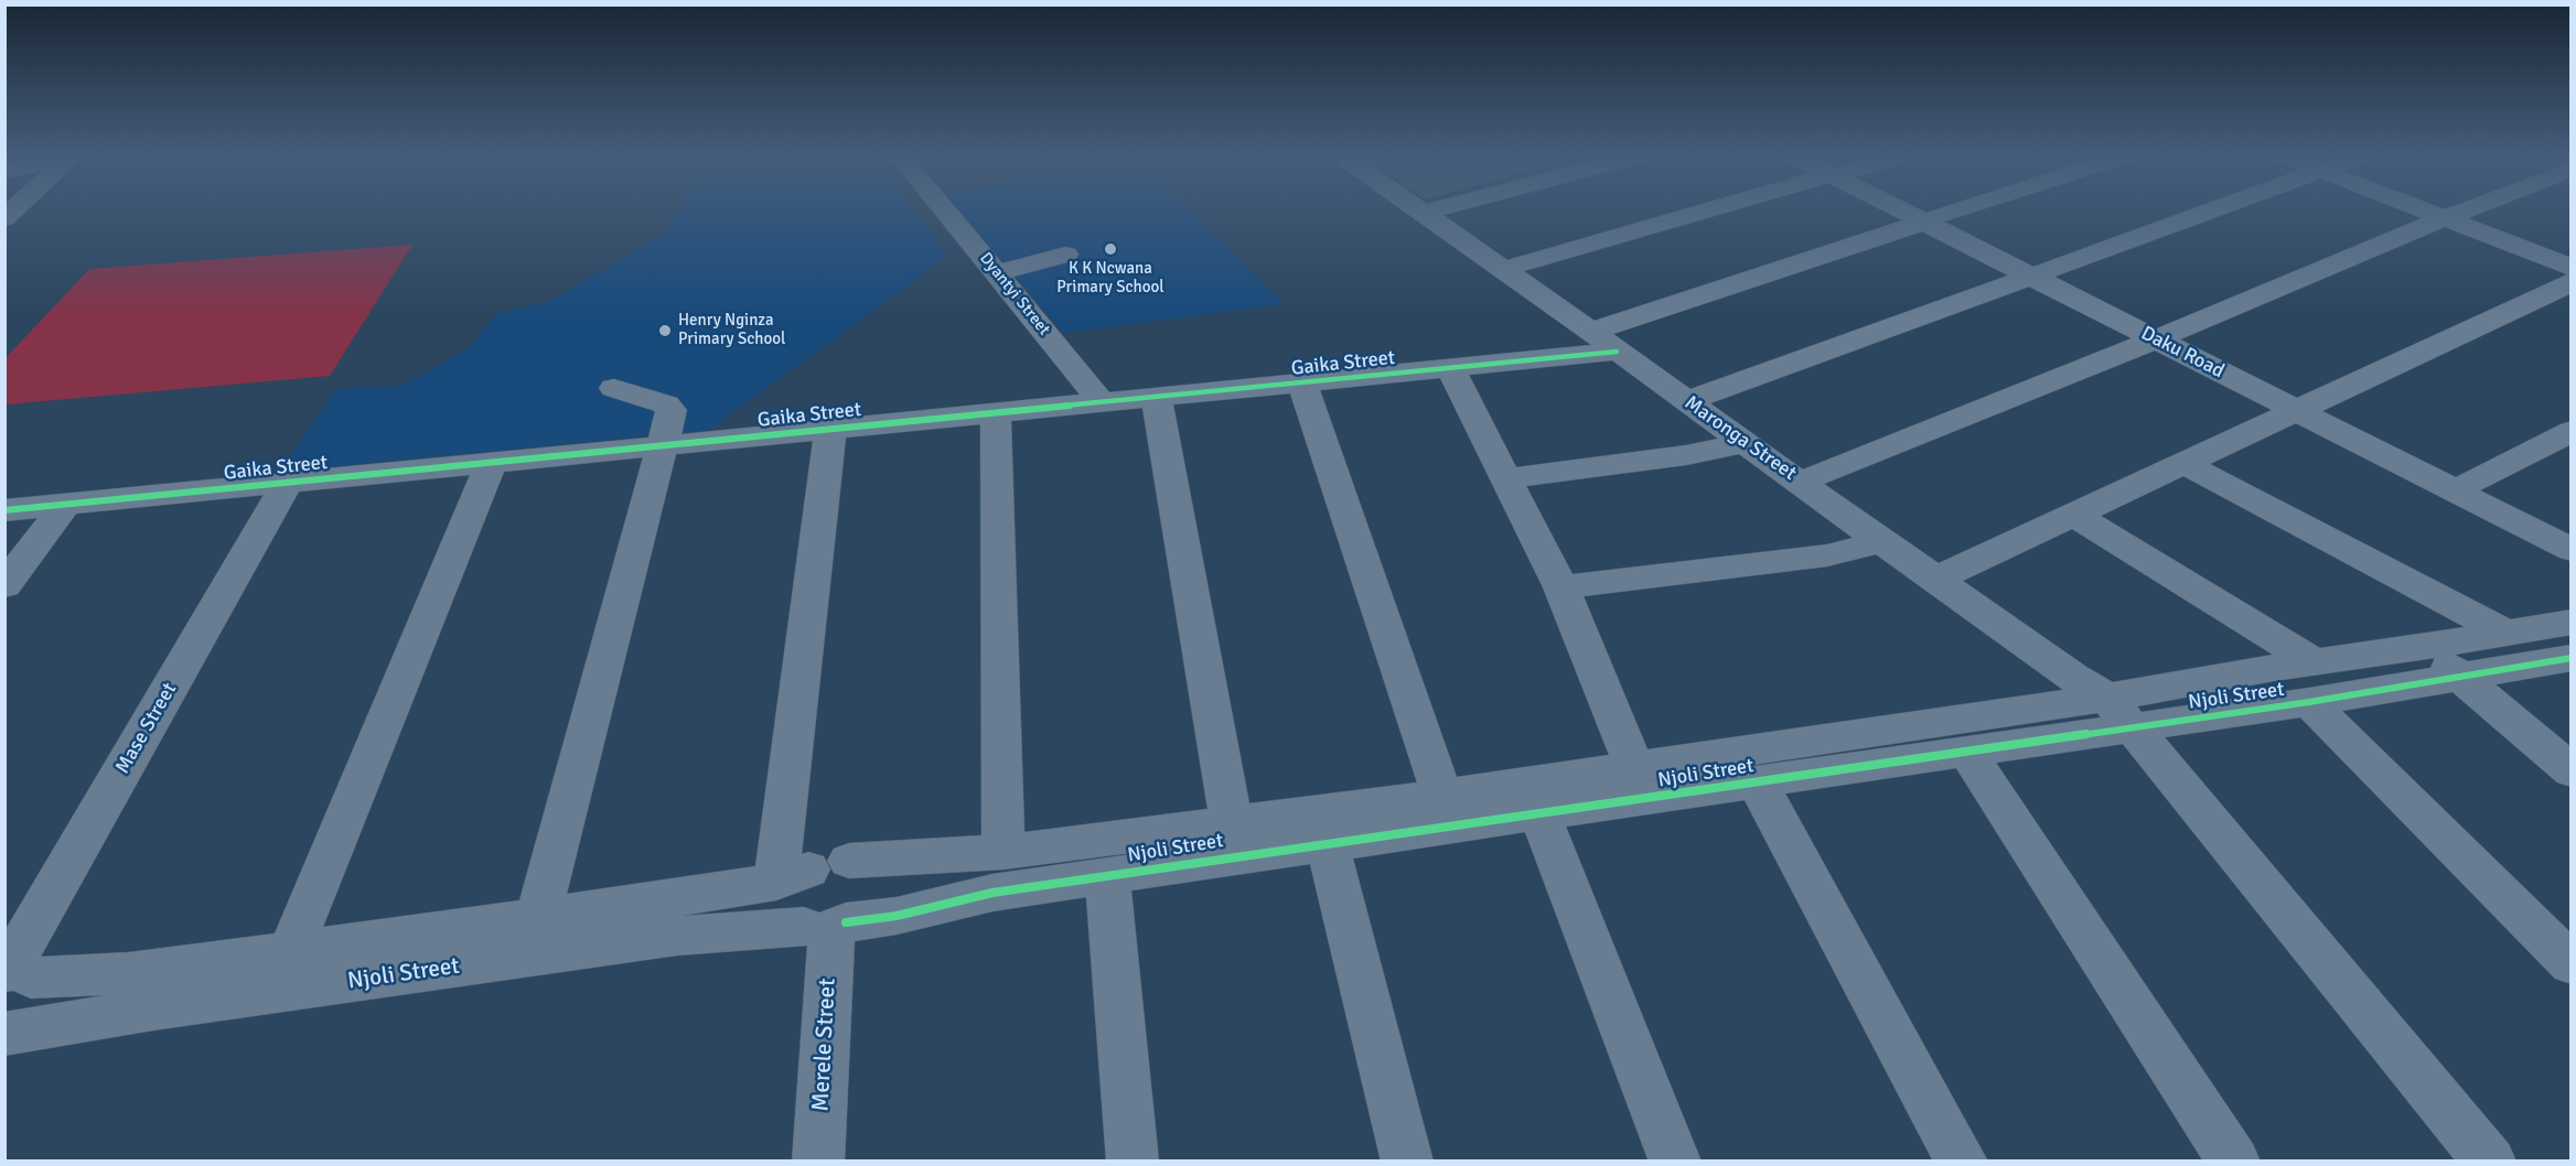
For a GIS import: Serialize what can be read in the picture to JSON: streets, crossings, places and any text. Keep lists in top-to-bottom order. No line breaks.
{"streets":{"street":["Dyantyi Street","Daku Road","Gaika Street","Maronga Street","Njoli Street","Mase Street","Merele Street"]},"crossings":[["Dyantyi Street","Gaika Street"],["Gaika Street","Maronga Street"],["Gaika Street","Mase Street"],["Maronga Street","Njoli Street"],["Njoli Street","Mase Street"],["Njoli Street","Merele Street"]],"places":["K K Ncwana Primary School","Henry Nginza Primary School"]}
